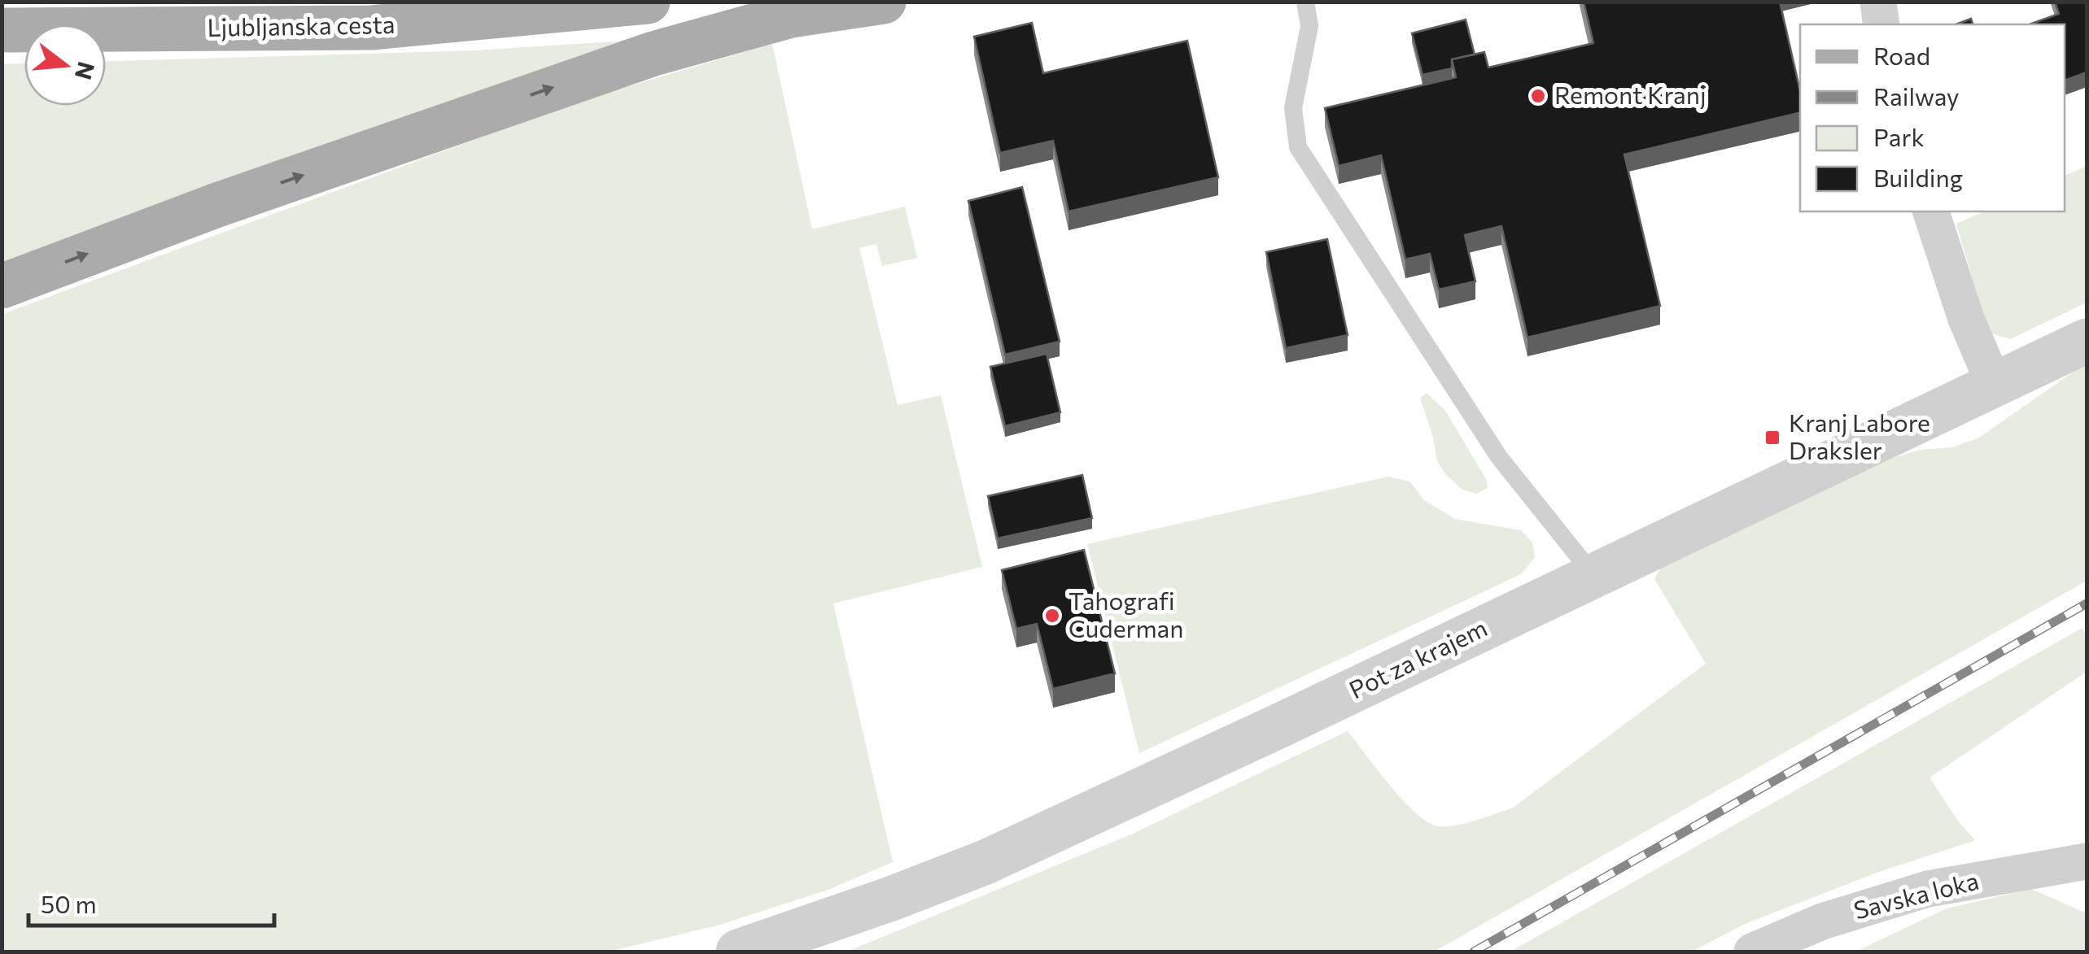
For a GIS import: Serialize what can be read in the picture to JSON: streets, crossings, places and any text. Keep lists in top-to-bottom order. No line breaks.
{"streets":{"main road":["Ljubljanska cesta"],"street":["Pot za krajem","Savska loka"]},"places":{"other":["Remont Kranj","Tahografi Cuderman"],"transit":["Kranj Labore Draksler"]},"legend":["Road","Railway","Park","Building"],"scale_bar":"50 m","north":"right"}
